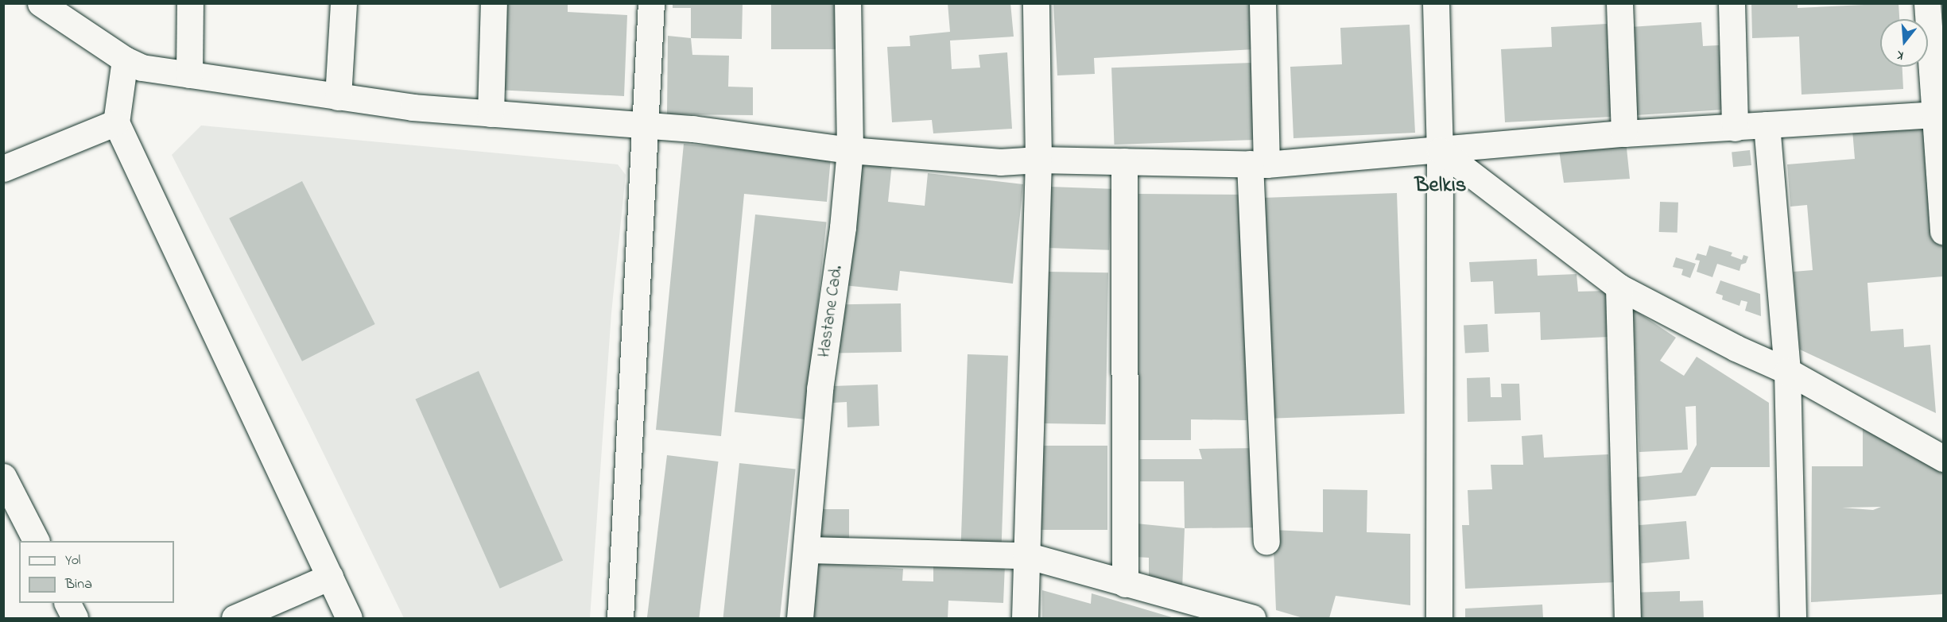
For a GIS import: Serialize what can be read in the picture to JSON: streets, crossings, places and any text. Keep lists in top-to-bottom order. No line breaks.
{"streets":{"street":["Hastane Cad."]},"districts":["Belkıs"],"legend":["Yol","Bina"],"north":"bottom"}
